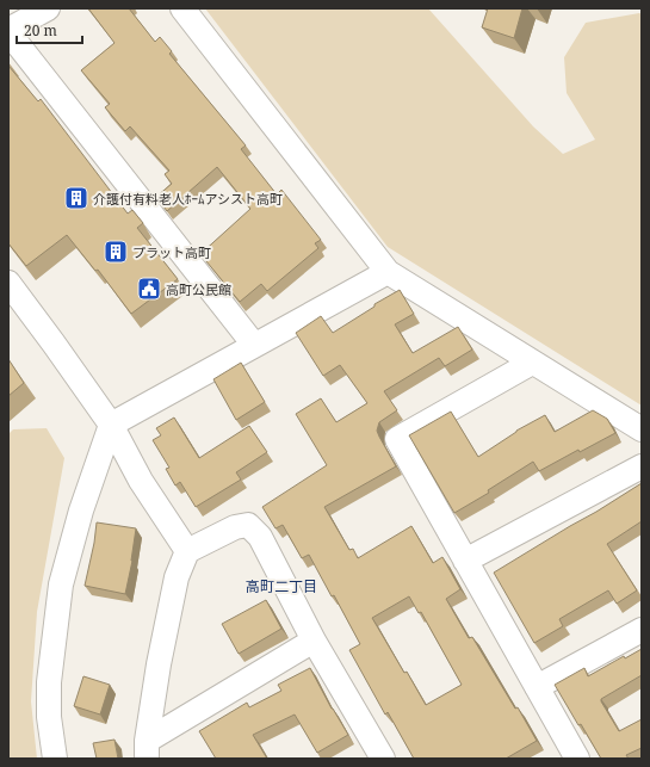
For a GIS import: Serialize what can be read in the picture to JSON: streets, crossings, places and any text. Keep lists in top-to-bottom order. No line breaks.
{"districts":["高町二丁目"],"places":{"building":["介護付有料老人ﾎｰﾑアシスト高町","プラット高町"],"public building":["高町公民館"]},"scale_bar":"20 m"}
